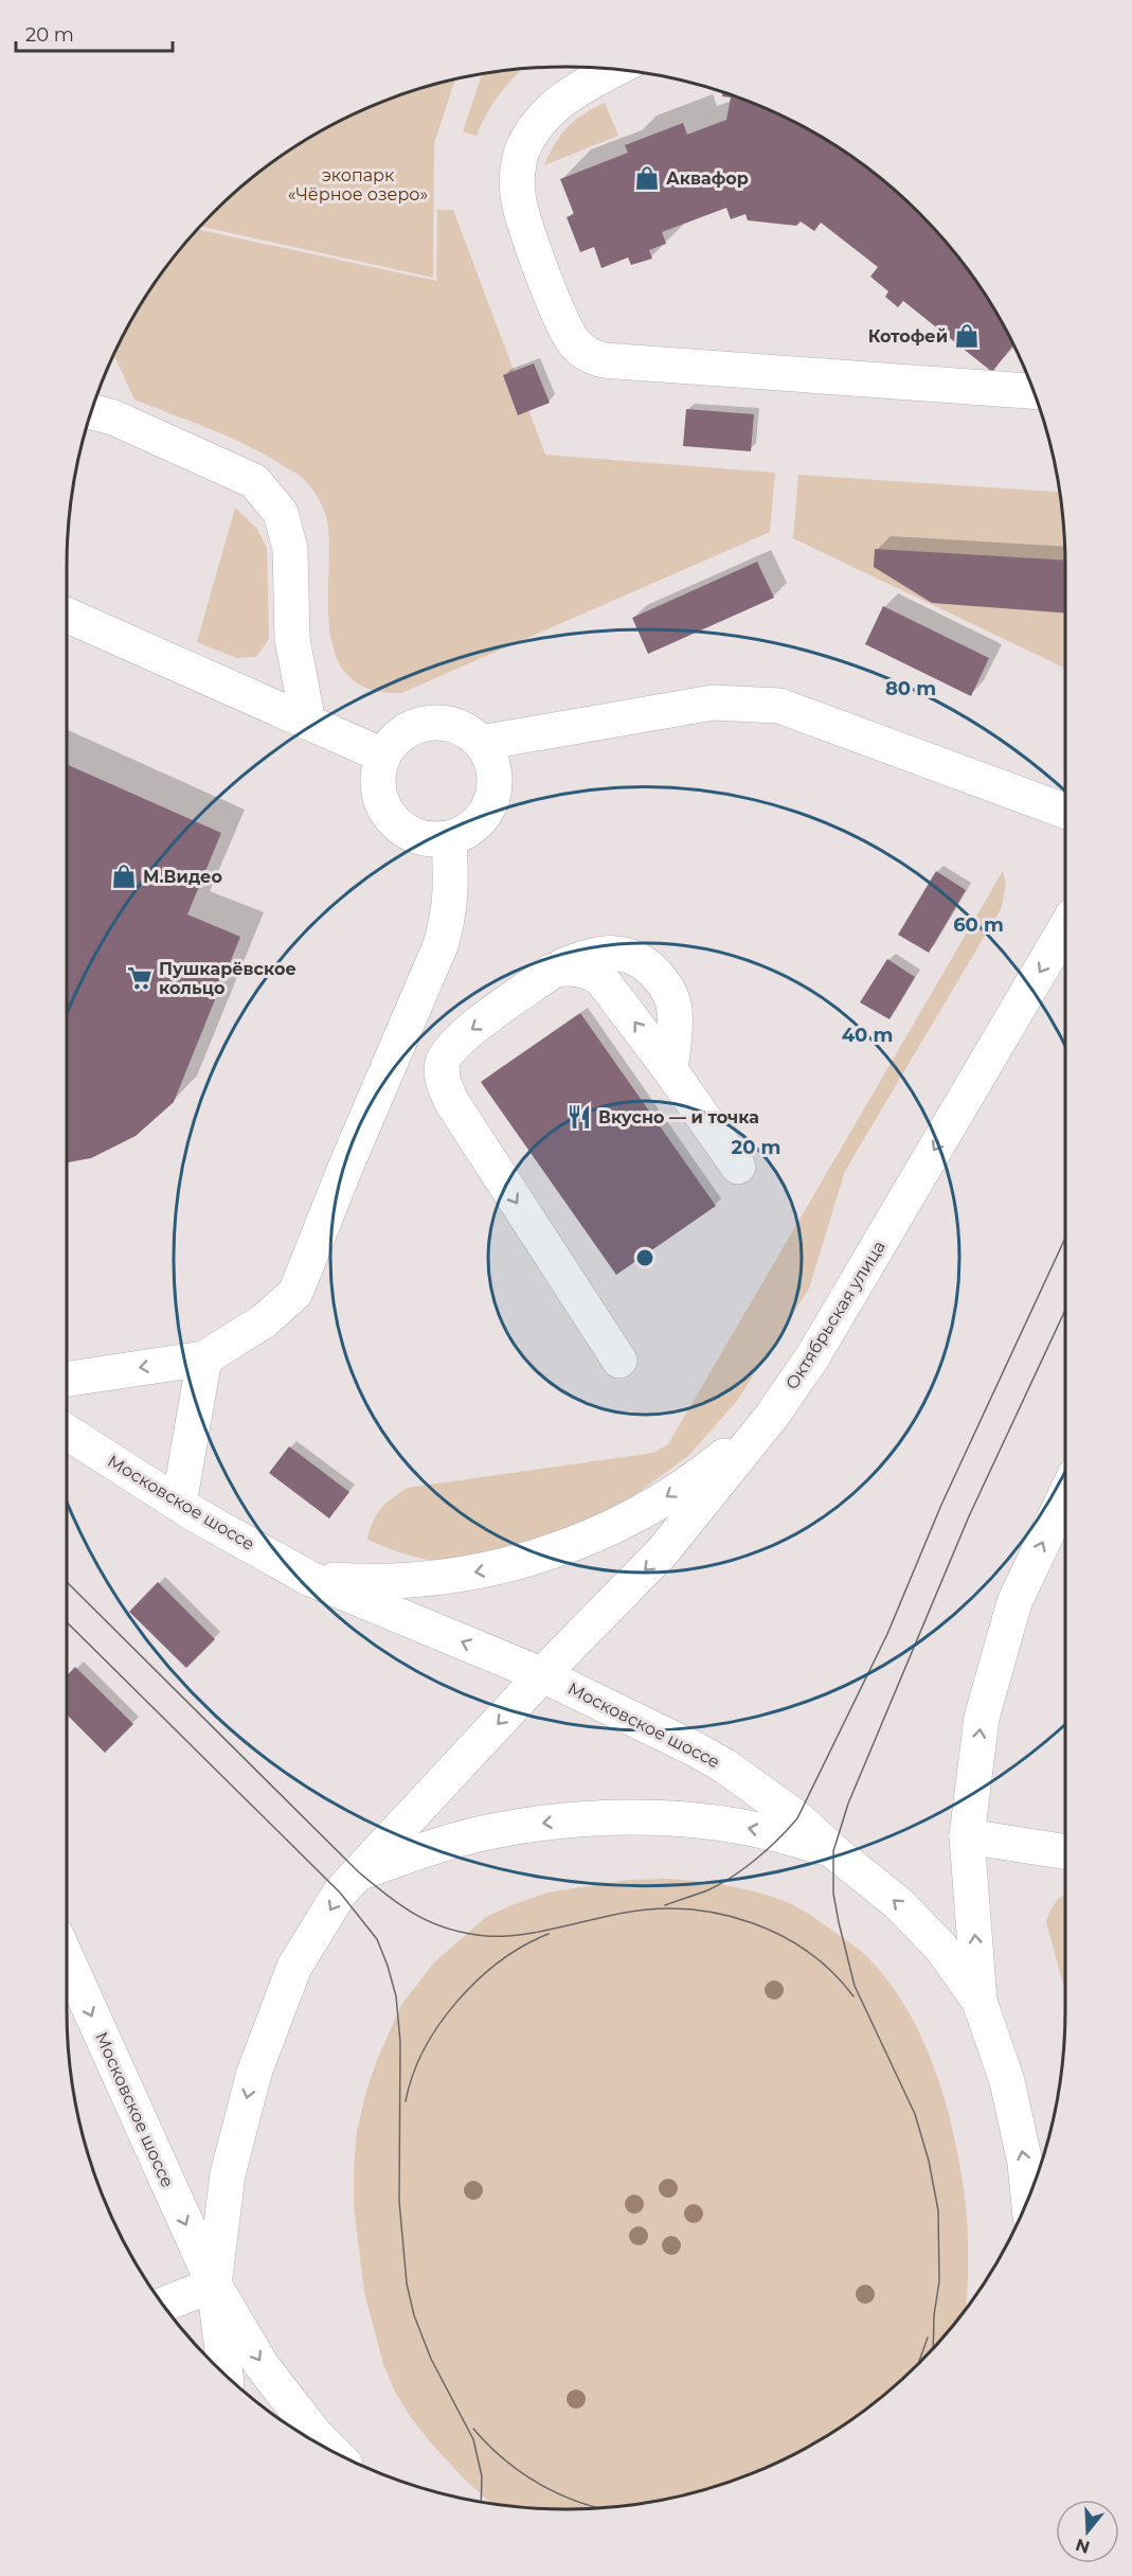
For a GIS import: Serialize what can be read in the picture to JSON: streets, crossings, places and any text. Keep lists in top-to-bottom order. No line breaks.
{"streets":{"main road":["Октябрьская улица","Московское шоссе"]},"crossings":[["Октябрьская улица","Московское шоссе"]],"one_way":["Октябрьская улица"],"parks":["экопарк «Чёрное озеро»"],"places":{"shop":["Аквафор","Котофей","М.Видео"],"supermarket":["Пушкарёвское кольцо"],"restaurant":["Вкусно — и точка"]},"scale_bar":"20 m","north":"bottom","rings":["80 m","60 m","40 m","20 m"]}
